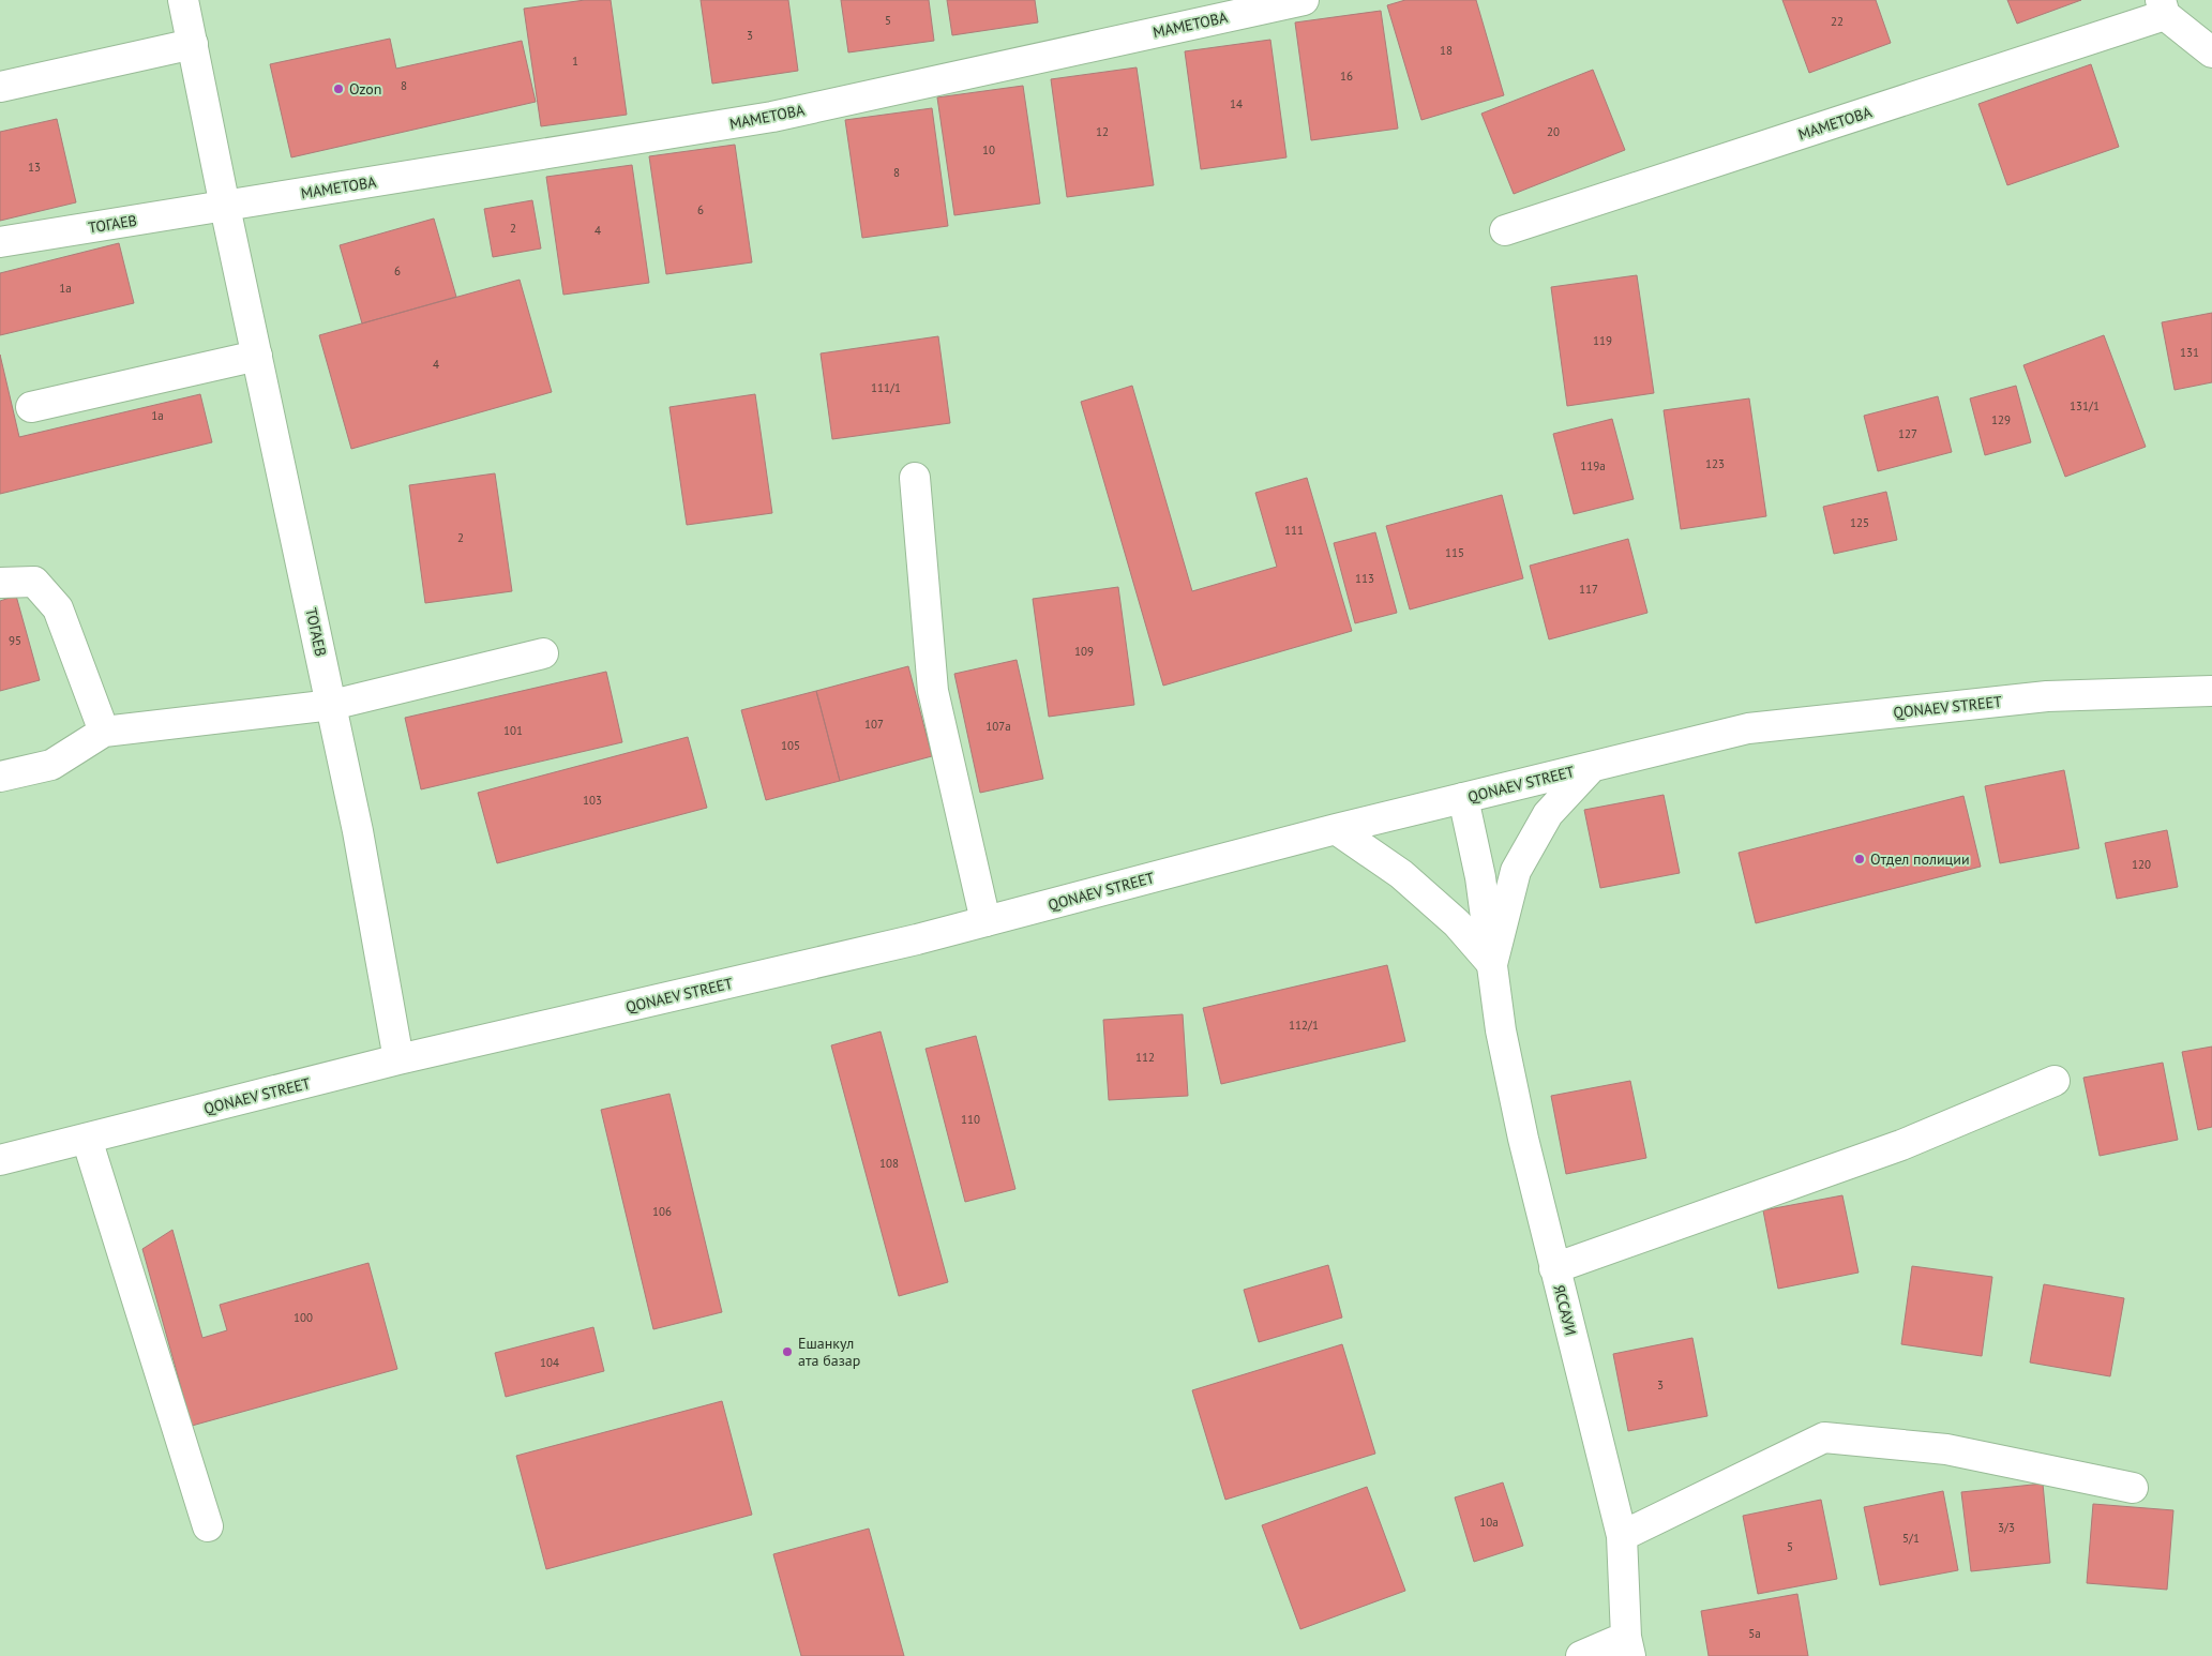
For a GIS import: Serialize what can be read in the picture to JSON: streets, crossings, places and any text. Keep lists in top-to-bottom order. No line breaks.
{"streets":{"street":["МАМЕТОВА","ТОГАЕВ","QONAEV STREET","ЯССАУИ"]},"crossings":[["МАМЕТОВА","ТОГАЕВ"],["ТОГАЕВ","QONAEV STREET"],["QONAEV STREET","ЯССАУИ"]],"places":["Ozon","Отдел полиции","Ешанкул ата базар"],"house_numbers":["5","22","3","18","1","16","8","14","12","20","10","13","8","6","2","4","6","1а","119","131","4","111/1","131/1","1а","129","127","123","119а","125","111","2","115","113","117","95","109","107","107а","101","105","103","120","112/1","112","110","108","106","100","104","3","10а","3/3","5/1","5","5а"]}
